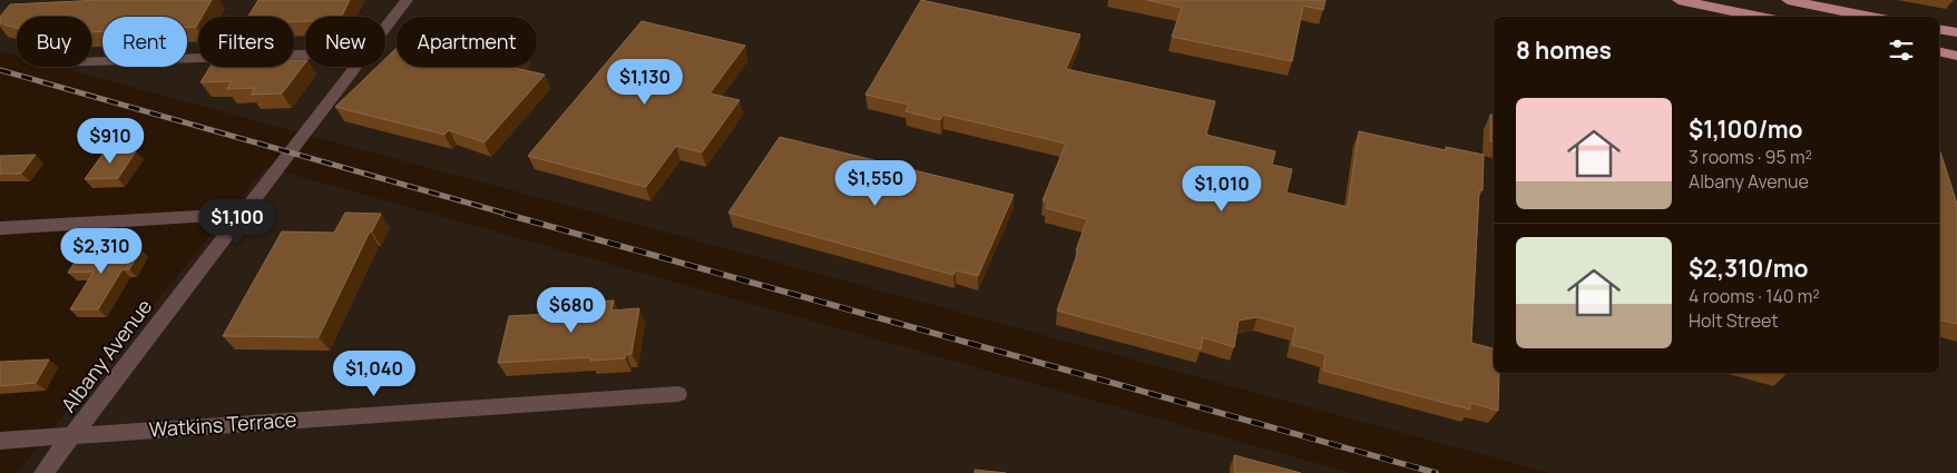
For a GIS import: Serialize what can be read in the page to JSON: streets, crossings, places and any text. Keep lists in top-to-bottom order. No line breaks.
{"streets":{"street":["Albany Avenue","Watkins Terrace"]},"crossings":[["Albany Avenue","Watkins Terrace"]],"page":{"chip":["Buy","Rent","Filters","New","Apartment"],"heading":"8 homes","price":["$1,130","$910","$1,550","$1,010","$1,100","$2,310","$680","$1,040"],"list":[{"name":"$1,100/mo","note":"3 rooms · 95 m² · Albany Avenue"},{"name":"$2,310/mo","note":"4 rooms · 140 m² · Holt Street"}]}}
